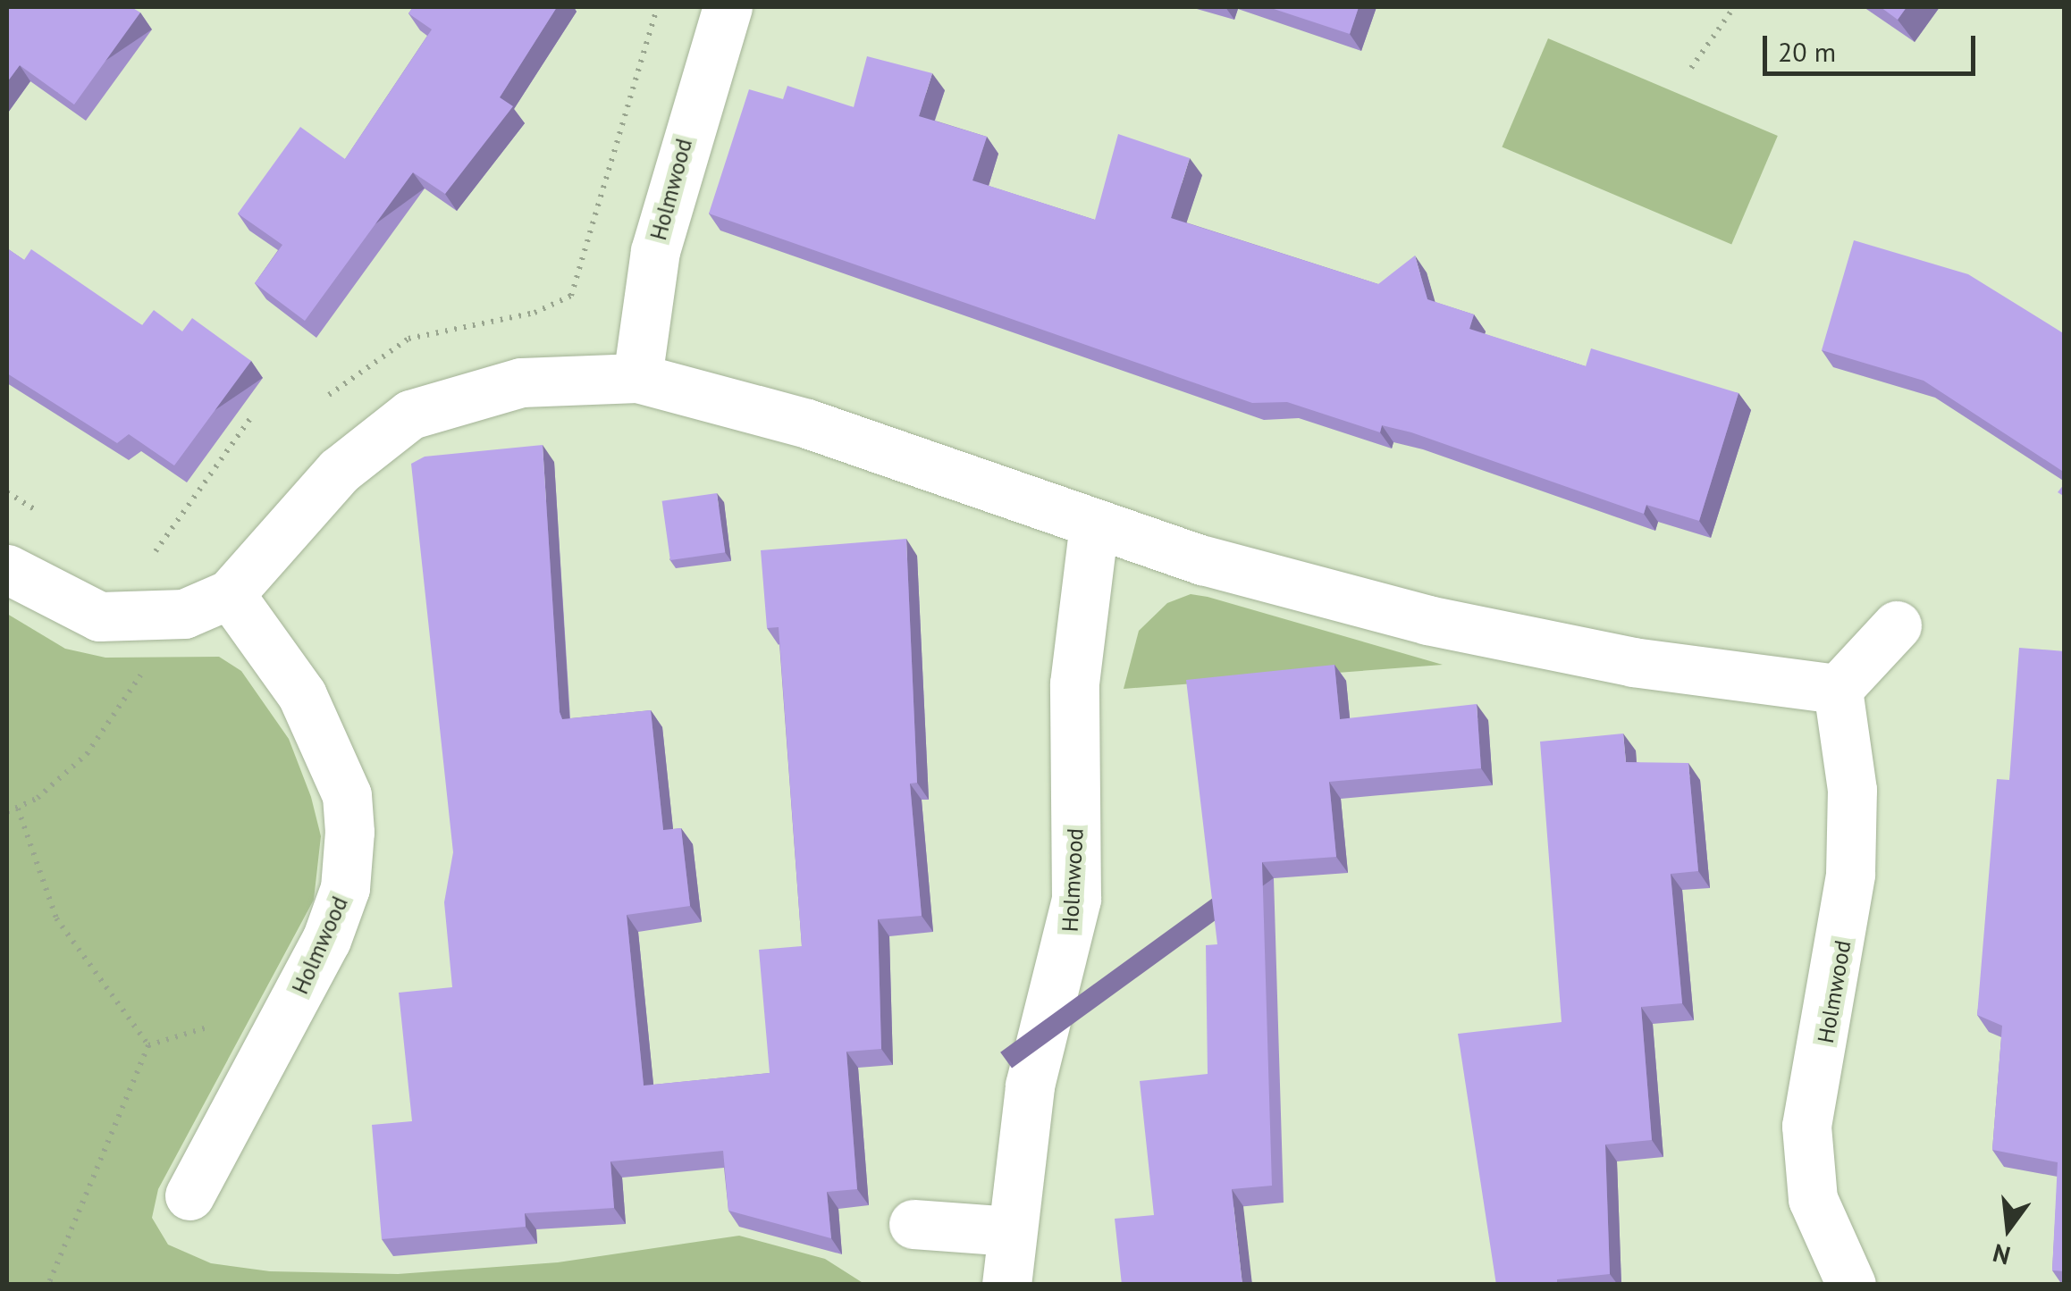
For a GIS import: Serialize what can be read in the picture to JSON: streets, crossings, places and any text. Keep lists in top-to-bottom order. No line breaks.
{"streets":{"street":["Holmwood"]},"scale_bar":"20 m","north":"bottom"}
